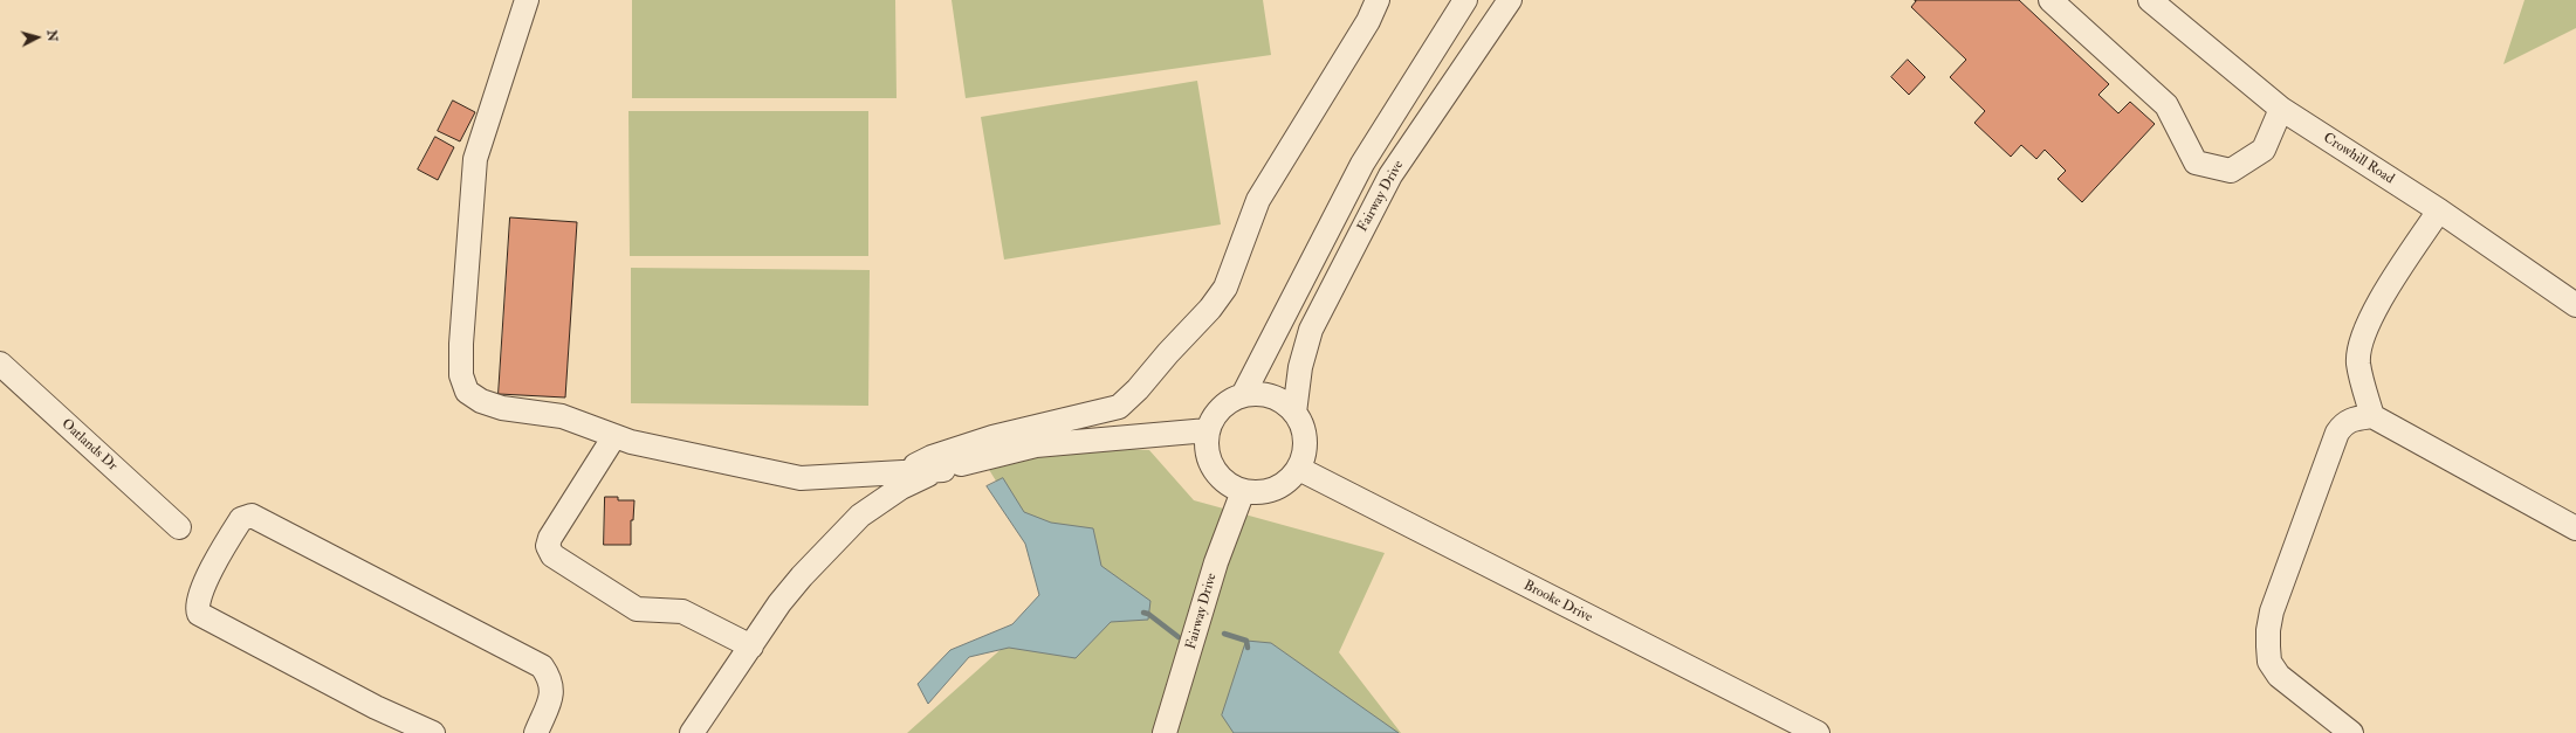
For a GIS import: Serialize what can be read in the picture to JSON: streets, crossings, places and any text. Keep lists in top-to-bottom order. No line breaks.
{"streets":{"street":["Crowhill Road","Fairway Drive","Oatlands Dr","Brooke Drive"]},"crossings":[["Fairway Drive","Brooke Drive"]],"north":"right"}
